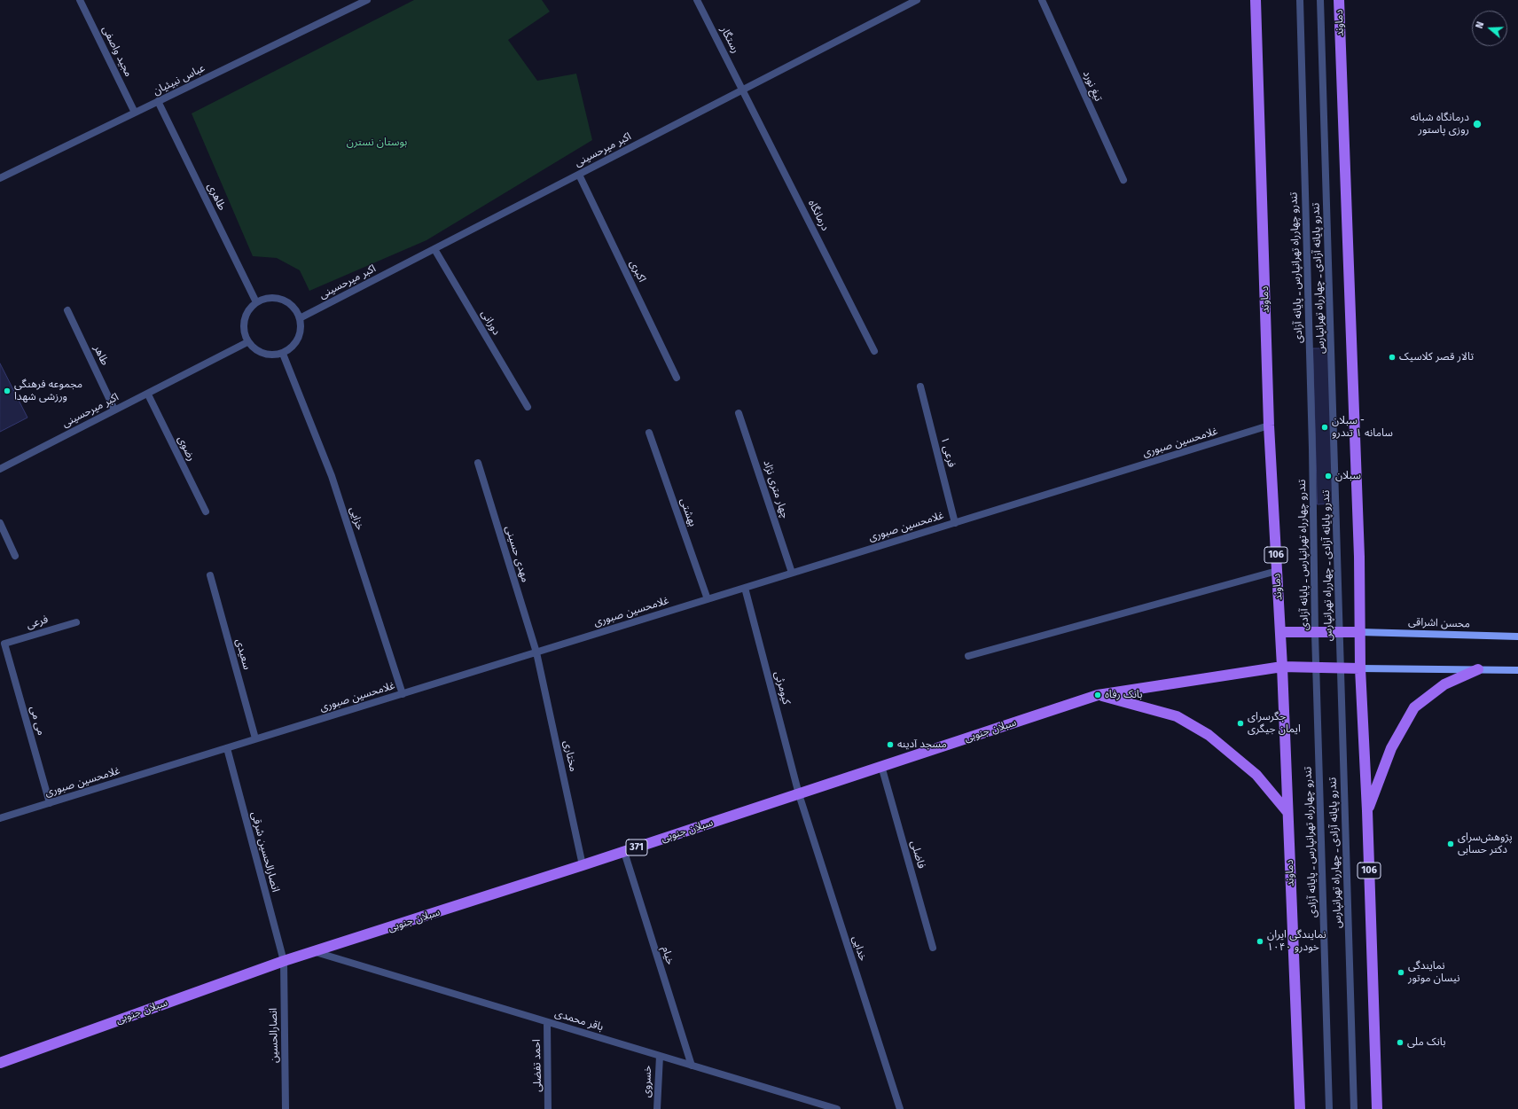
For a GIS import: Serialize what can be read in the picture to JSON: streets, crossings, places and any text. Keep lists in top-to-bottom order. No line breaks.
{"streets":{"main road":["دماوند","106","محسن اشراقی","سبلان جنوبی","371"],"street":["رستگار","مجید واصفی","عباس نبیئیان","تیغ نورد","اکبر میرحسینی","طاهری","درمانگاه","تندرو چهارراه تهرانپارس ـ پایانه آزادی","اکبری","تندرو پایانه آزادی ـ چهارراه تهرانپارس","دورانی","طاهر","غلامحسین صبوری","رضوی","فرعی ۱","چهار متری نژاد","بهشتی","خزایی","مهدی حسینی","فرعی","سعیدی","کیومرثی","می می","مختاری","انصارالحسین شرقی","فاضلی","خدایی","خیام","باقر محمدی","انصارالحسین","احمد تفضلی","خسروی"]},"crossings":[["دماوند","غلامحسین صبوری"],["دماوند","محسن اشراقی"],["دماوند","سبلان جنوبی"],["رستگار","اکبر میرحسینی"],["رستگار","درمانگاه"],["مجید واصفی","عباس نبیئیان"],["عباس نبیئیان","طاهری"],["اکبر میرحسینی","طاهری"],["اکبر میرحسینی","درمانگاه"],["اکبر میرحسینی","اکبری"],["اکبر میرحسینی","دورانی"],["اکبر میرحسینی","طاهر"],["اکبر میرحسینی","رضوی"],["اکبر میرحسینی","خزایی"],["طاهری","خزایی"],["تندرو چهارراه تهرانپارس ـ پایانه آزادی","سبلان جنوبی"],["تندرو پایانه آزادی ـ چهارراه تهرانپارس","سبلان جنوبی"],["غلامحسین صبوری","فرعی ۱"],["غلامحسین صبوری","چهار متری نژاد"],["غلامحسین صبوری","بهشتی"],["غلامحسین صبوری","خزایی"],["غلامحسین صبوری","مهدی حسینی"],["غلامحسین صبوری","سعیدی"],["غلامحسین صبوری","کیومرثی"],["غلامحسین صبوری","می می"],["غلامحسین صبوری","مختاری"],["غلامحسین صبوری","انصارالحسین شرقی"],["مهدی حسینی","مختاری"],["فرعی","می می"],["کیومرثی","سبلان جنوبی"],["کیومرثی","خدایی"],["سبلان جنوبی","مختاری"],["سبلان جنوبی","انصارالحسین شرقی"],["سبلان جنوبی","فاضلی"],["سبلان جنوبی","خدایی"],["سبلان جنوبی","خیام"],["سبلان جنوبی","باقر محمدی"],["سبلان جنوبی","انصارالحسین"],["انصارالحسین شرقی","انصارالحسین"],["خیام","باقر محمدی"],["باقر محمدی","احمد تفضلی"],["باقر محمدی","خسروی"]],"parks":["بوستان نسترن"],"places":["درمانگاه شبانه روزی پاستور","تالار قصر کلاسیک","مجموعه فرهنگی ورزشی شهدا","سبلان - سامانه ۱ تندرو","سبلان","بانک رفاه","جگرسرای ایمان جیگری","مسجد آدینه","پژوهش‌سرای دکتر حسابی","نمایندگی ایران خودرو ۱۰۴۰","نمایندگی نیسان موتور","بانک ملی"],"north":"left"}
